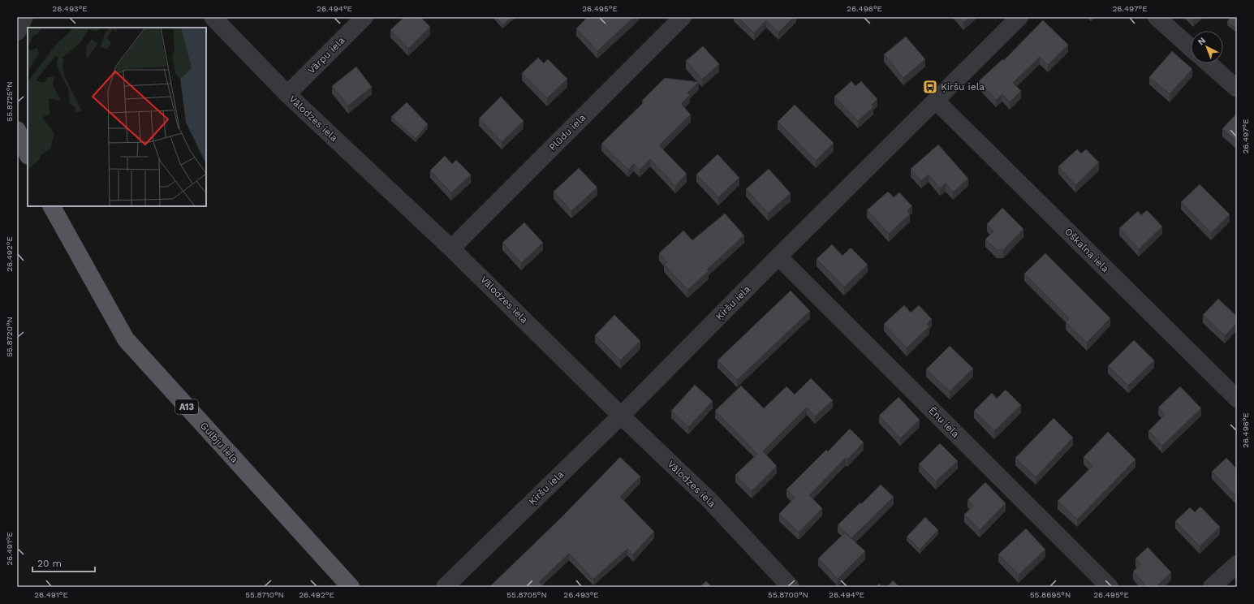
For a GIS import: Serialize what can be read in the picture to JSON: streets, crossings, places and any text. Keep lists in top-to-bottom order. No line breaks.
{"streets":{"main road":["A13","Gulbju iela"],"street":["Vārpu iela","Vālodzes iela","Plūdu iela","Oškalna iela","Ķiršu iela","Ēnu iela"]},"crossings":[["Vārpu iela","Vālodzes iela"],["Vālodzes iela","Plūdu iela"],["Vālodzes iela","Ķiršu iela"],["Oškalna iela","Ķiršu iela"],["Ķiršu iela","Ēnu iela"]],"places":{"bus stop":["Ķiršu iela"]},"scale_bar":"20 m","north":"top left","coordinates":["26.493°E","26.494°E","26.495°E","26.496°E","26.497°E","55.8725°N","26.492°E","55.8720°N","26.491°E","55.8710°N","55.8705°N","55.8700°N","55.8695°N"]}
